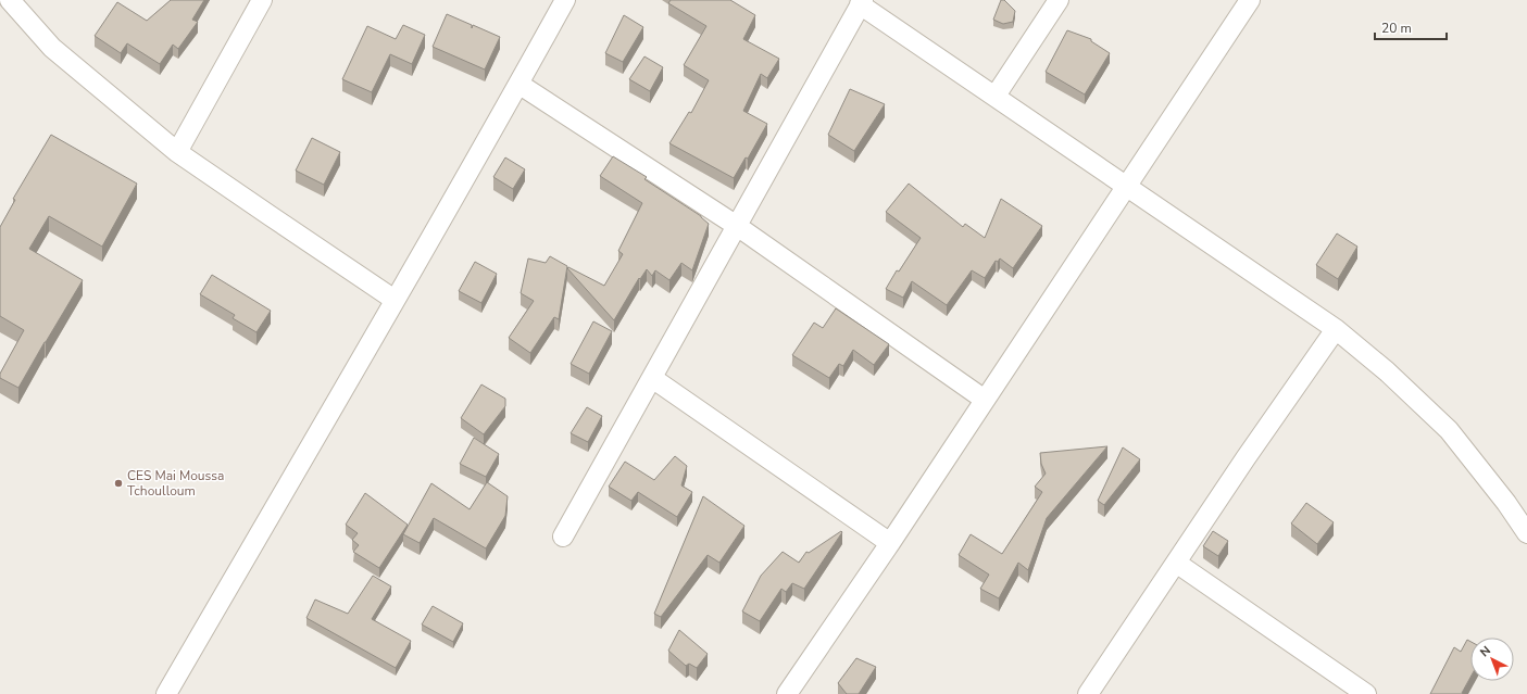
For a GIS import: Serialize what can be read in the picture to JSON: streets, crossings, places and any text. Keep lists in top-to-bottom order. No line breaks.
{"places":["CES Mai Moussa Tchoulloum"],"scale_bar":"20 m","north":"top left"}
